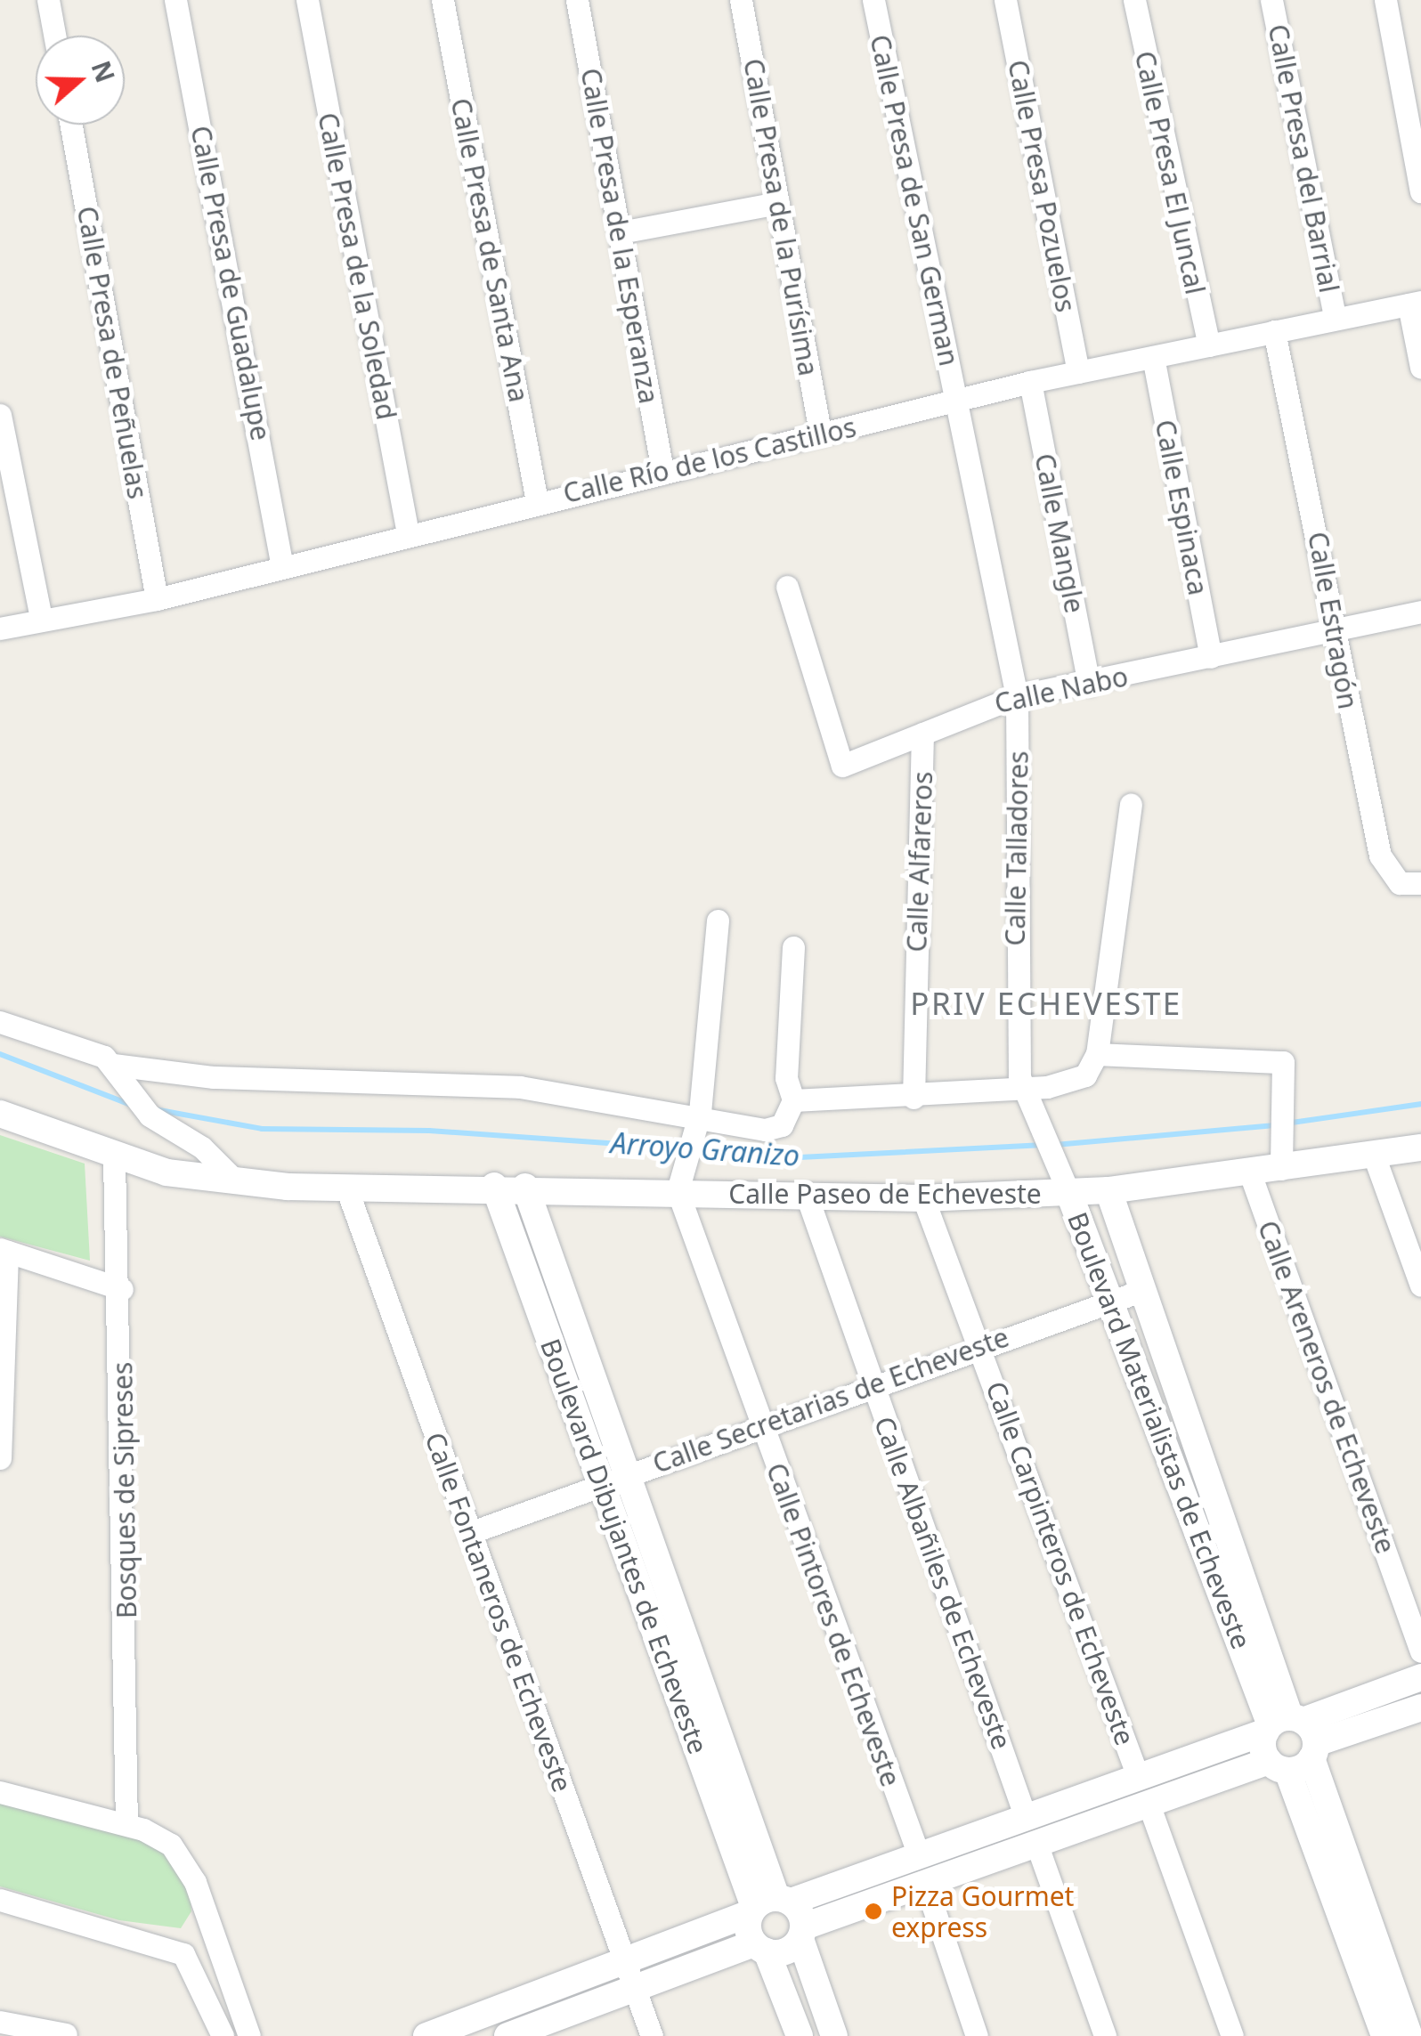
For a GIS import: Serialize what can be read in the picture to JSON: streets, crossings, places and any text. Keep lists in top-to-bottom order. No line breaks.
{"streets":{"street":["Calle Presa del Barrial","Calle Presa El Juncal","Calle Presa Pozuelos","Calle Presa de San German","Calle Presa de la Purísima","Calle Presa de la Esperanza","Calle Presa de Santa Ana","Calle Presa de la Soledad","Calle Presa de Guadalupe","Calle Presa de Peñuelas","Calle Río de los Castillos","Calle Espinaca","Calle Mangle","Calle Estragón","Calle Nabo","Calle Talladores","Calle Alfareros","Calle Paseo de Echeveste","Calle Areneros de Echeveste","Calle Secretarias de Echeveste","Boulevard Materialistas de Echeveste","Bosques de Sipreses","Boulevard Dibujantes de Echeveste","Calle Carpinteros de Echeveste","Calle Albañiles de Echeveste","Calle Fontaneros de Echeveste","Calle Pintores de Echeveste"]},"crossings":[["Calle Presa del Barrial","Calle Río de los Castillos"],["Calle Presa El Juncal","Calle Río de los Castillos"],["Calle Presa Pozuelos","Calle Río de los Castillos"],["Calle Presa de San German","Calle Río de los Castillos"],["Calle Presa de San German","Calle Talladores"],["Calle Presa de la Purísima","Calle Río de los Castillos"],["Calle Presa de la Esperanza","Calle Río de los Castillos"],["Calle Presa de Santa Ana","Calle Río de los Castillos"],["Calle Presa de la Soledad","Calle Río de los Castillos"],["Calle Presa de Guadalupe","Calle Río de los Castillos"],["Calle Presa de Peñuelas","Calle Río de los Castillos"],["Calle Río de los Castillos","Calle Espinaca"],["Calle Río de los Castillos","Calle Mangle"],["Calle Río de los Castillos","Calle Estragón"],["Calle Río de los Castillos","Calle Talladores"],["Calle Espinaca","Calle Nabo"],["Calle Mangle","Calle Nabo"],["Calle Estragón","Calle Nabo"],["Calle Nabo","Calle Talladores"],["Calle Nabo","Calle Alfareros"],["Calle Talladores","Boulevard Materialistas de Echeveste"],["Calle Paseo de Echeveste","Calle Areneros de Echeveste"],["Calle Paseo de Echeveste","Boulevard Materialistas de Echeveste"],["Calle Paseo de Echeveste","Bosques de Sipreses"],["Calle Paseo de Echeveste","Boulevard Dibujantes de Echeveste"],["Calle Paseo de Echeveste","Calle Carpinteros de Echeveste"],["Calle Paseo de Echeveste","Calle Albañiles de Echeveste"],["Calle Paseo de Echeveste","Calle Fontaneros de Echeveste"],["Calle Paseo de Echeveste","Calle Pintores de Echeveste"],["Calle Secretarias de Echeveste","Boulevard Materialistas de Echeveste"],["Calle Secretarias de Echeveste","Boulevard Dibujantes de Echeveste"],["Calle Secretarias de Echeveste","Calle Carpinteros de Echeveste"],["Calle Secretarias de Echeveste","Calle Albañiles de Echeveste"],["Calle Secretarias de Echeveste","Calle Fontaneros de Echeveste"],["Calle Secretarias de Echeveste","Calle Pintores de Echeveste"]],"districts":["PRIV ECHEVESTE"],"water":["Arroyo Granizo"],"places":["Pizza Gourmet express"],"north":"right"}
